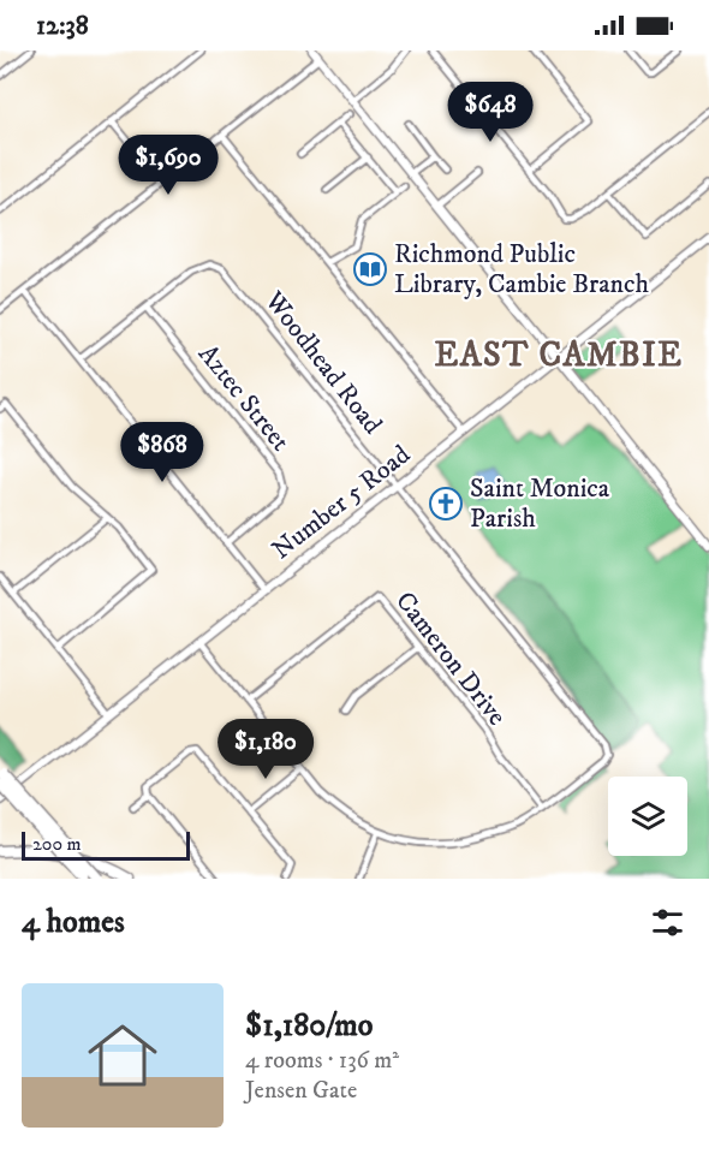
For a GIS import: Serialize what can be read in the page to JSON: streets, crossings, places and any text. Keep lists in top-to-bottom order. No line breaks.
{"streets":{"main road":["Number 5 Road"],"street":["Woodhead Road","Aztec Street","Cameron Drive"]},"crossings":[["Woodhead Road","Aztec Street"],["Woodhead Road","Number 5 Road"],["Woodhead Road","Cameron Drive"]],"districts":["EAST CAMBIE"],"places":{"library":["Richmond Public Library, Cambie Branch"],"church":["Saint Monica Parish"]},"scale_bar":"200 m","page":{"status":"12:38","price":["$648","$1,690","$868","$1,180"],"scale":"200 m","heading":"4 homes","list":[{"name":"$1,180/mo","note":"4 rooms · 136 m² · Jensen Gate"}]}}
